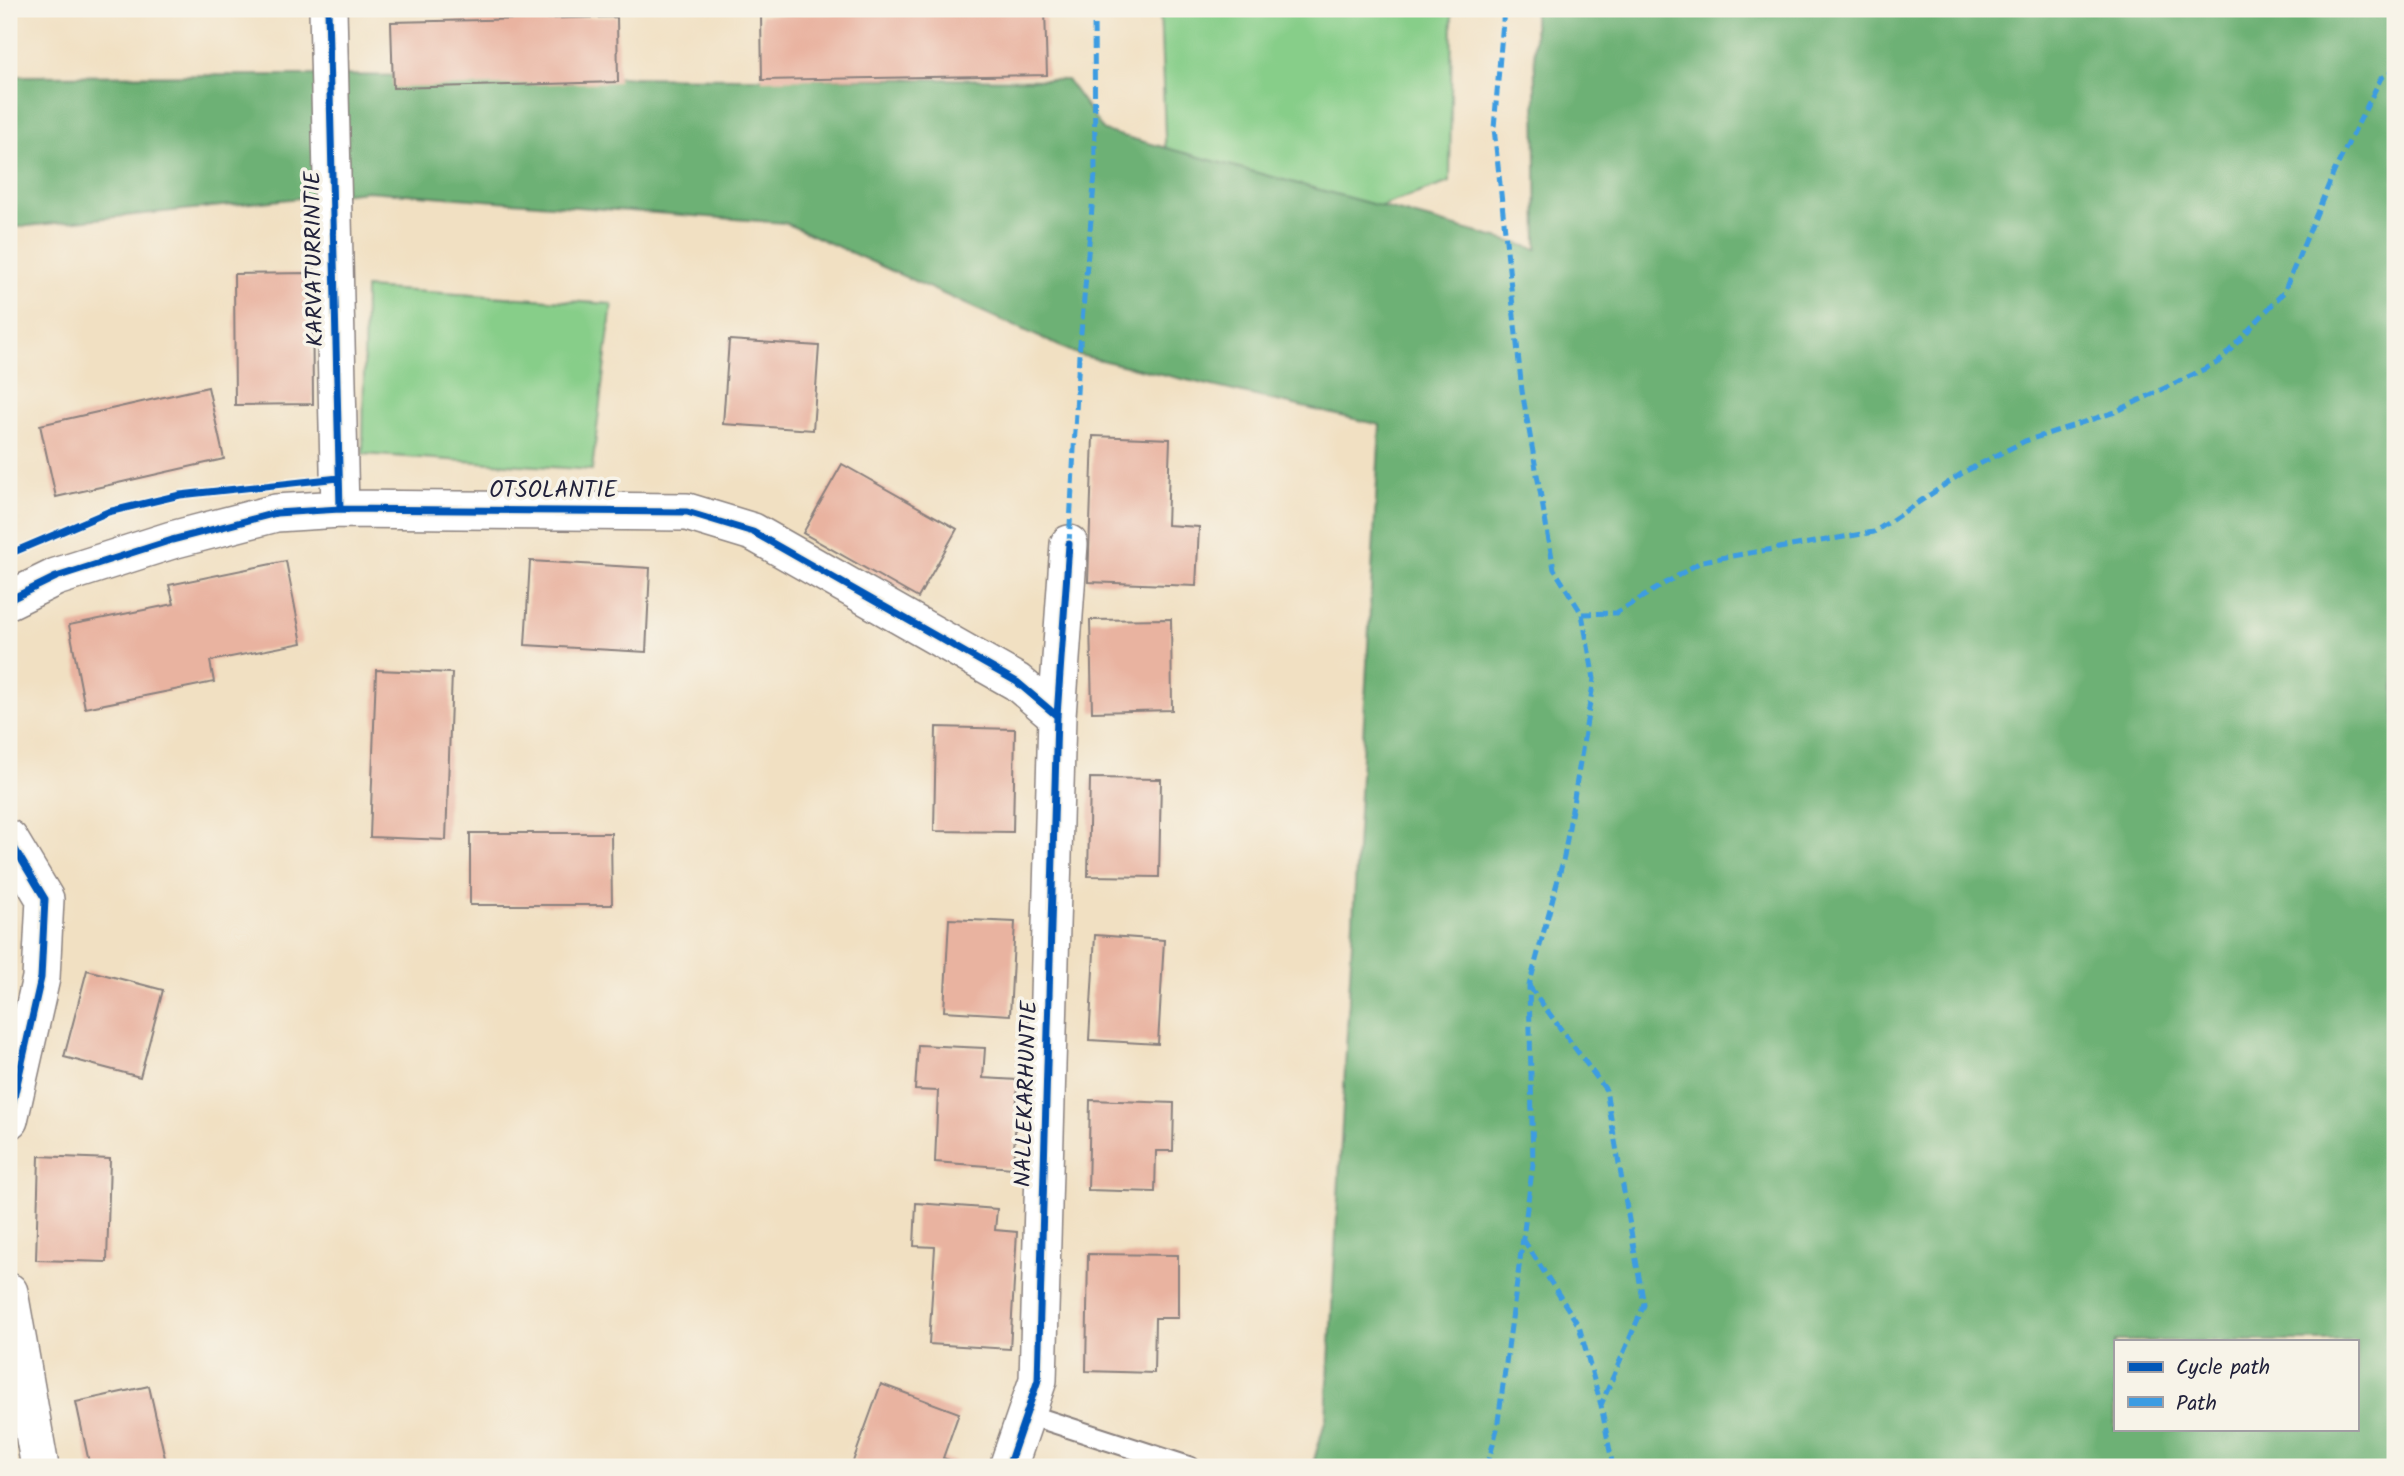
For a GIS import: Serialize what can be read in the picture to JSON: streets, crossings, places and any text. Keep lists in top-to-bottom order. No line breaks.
{"streets":{"street":["KARVATURRINTIE","OTSOLANTIE","NALLEKARHUNTIE"]},"crossings":[["KARVATURRINTIE","OTSOLANTIE"],["OTSOLANTIE","NALLEKARHUNTIE"]],"legend":["Cycle path","Path"]}
